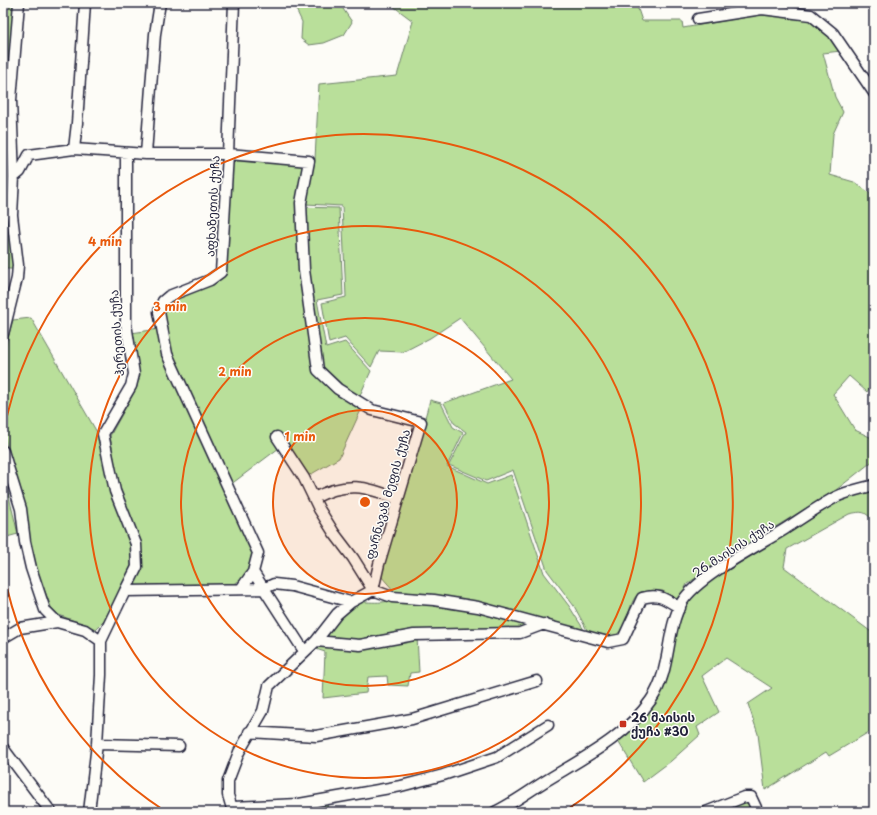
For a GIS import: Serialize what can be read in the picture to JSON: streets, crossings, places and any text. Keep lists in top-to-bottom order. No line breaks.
{"streets":{"street":["აფხაზეთის ქუჩა","ჰერეთის ქუჩა","ფარნავაზ მეფის ქუჩა","26 მაისის ქუჩა"]},"crossings":[["აფხაზეთის ქუჩა","ფარნავაზ მეფის ქუჩა"]],"places":{"transit":["26 მაისის ქუჩა #30"]},"rings":["4 min","3 min","2 min","1 min"]}
